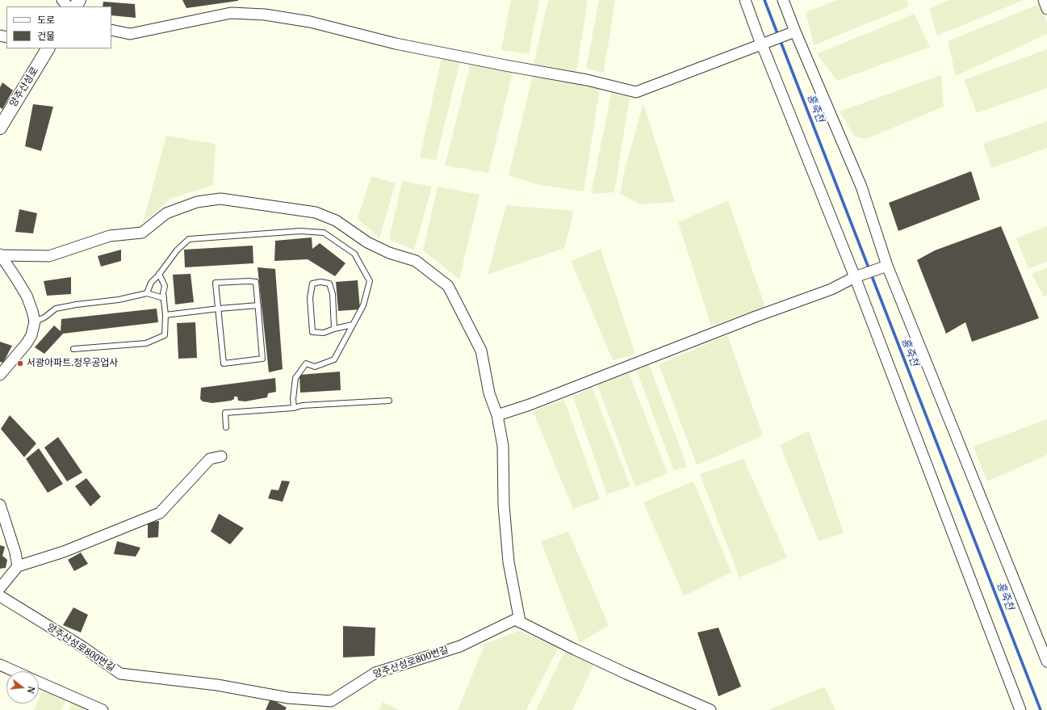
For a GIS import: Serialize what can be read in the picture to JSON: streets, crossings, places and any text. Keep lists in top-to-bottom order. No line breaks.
{"streets":{"street":["양주산성로","양주산성로800번길"]},"water":["홍죽천"],"places":["서광아파트.정우공업사"],"legend":["도로","건물"],"north":"right"}
